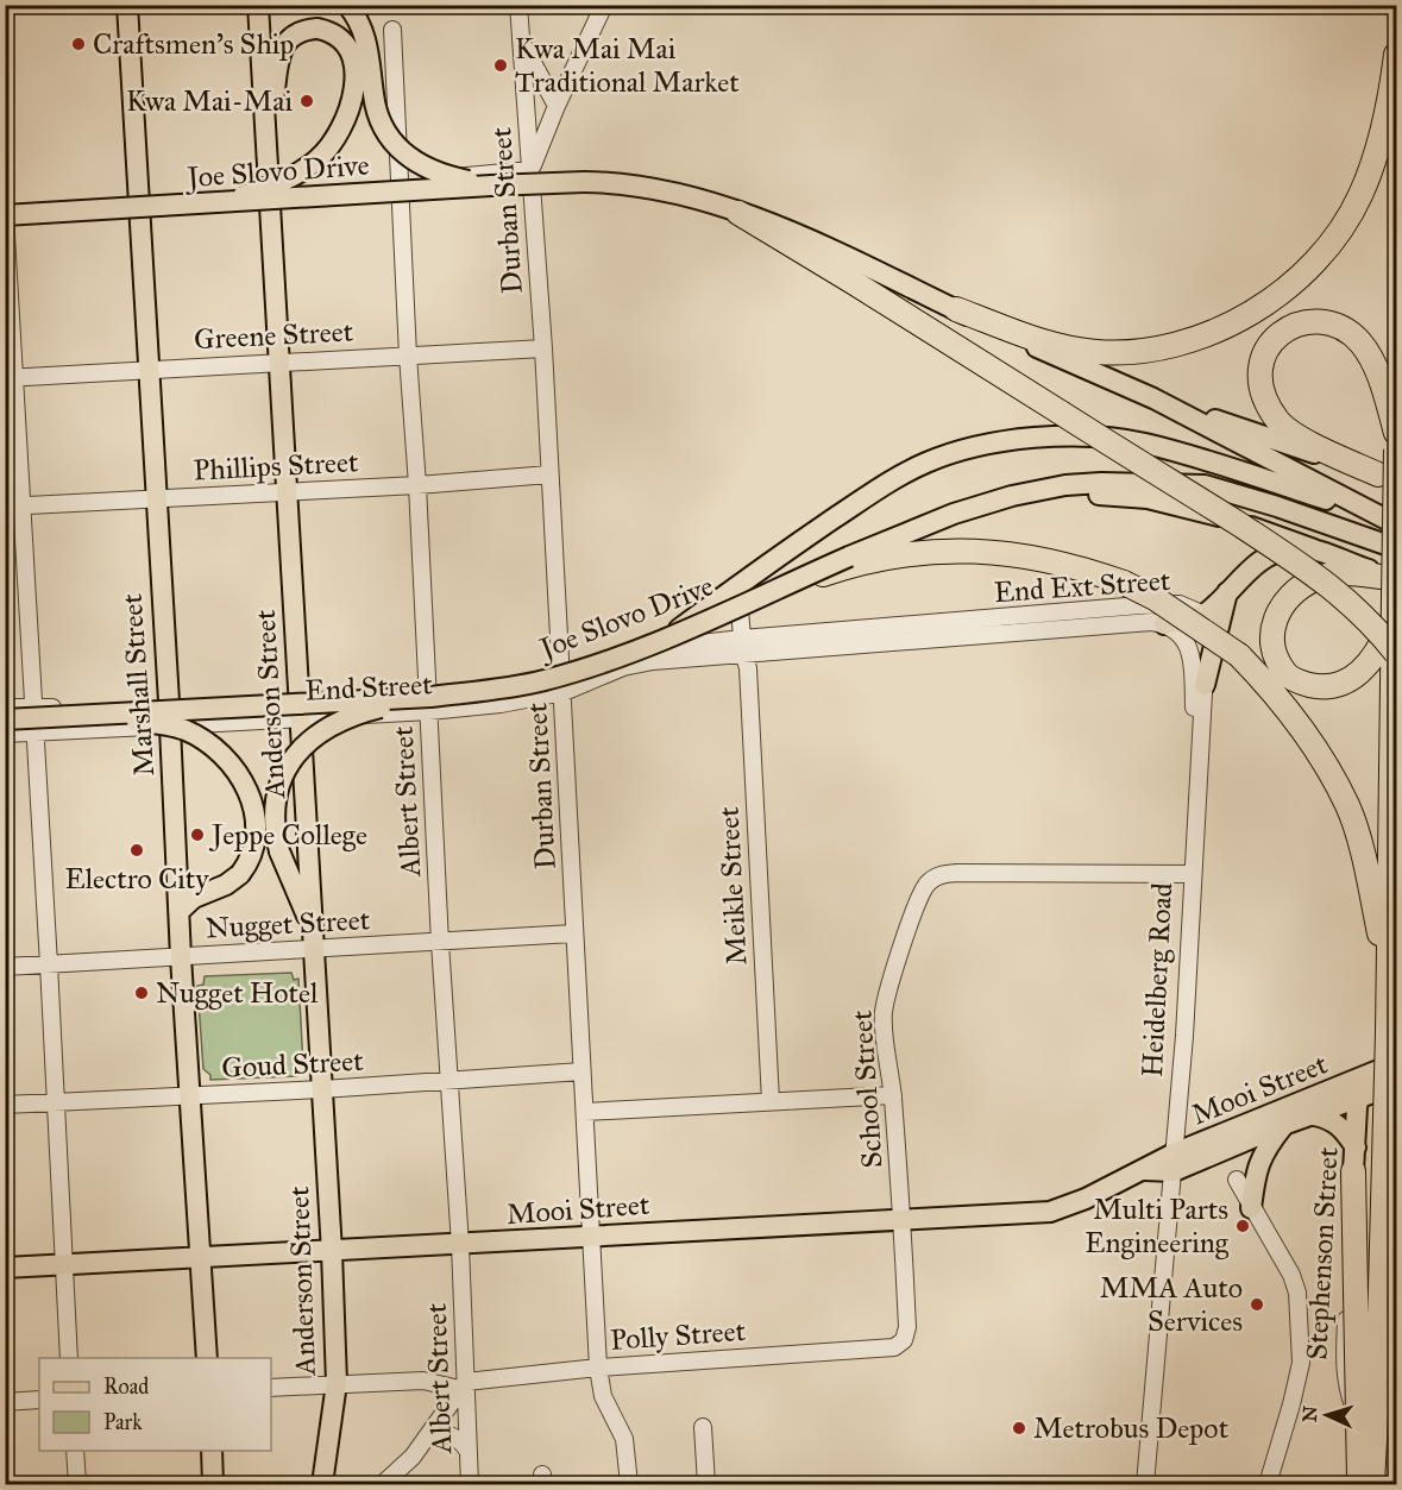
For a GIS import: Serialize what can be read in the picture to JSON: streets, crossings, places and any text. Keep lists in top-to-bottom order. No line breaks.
{"streets":{"main road":["Joe Slovo Drive","Marshall Street","Anderson Street","Mooi Street","Stephenson Street"],"street":["Durban Street","Greene Street","Phillips Street","End Ext Street","End Street","Albert Street","Meikle Street","Nugget Street","Heidelberg Road","Goud Street","School Street","Polly Street"]},"crossings":[["Joe Slovo Drive","End Street"],["Joe Slovo Drive","Albert Street"],["Durban Street","Greene Street"],["Durban Street","Phillips Street"],["Durban Street","End Ext Street"],["Durban Street","End Street"],["Durban Street","Nugget Street"],["Durban Street","Goud Street"],["Durban Street","Mooi Street"],["Durban Street","Polly Street"],["Greene Street","Marshall Street"],["Greene Street","Anderson Street"],["Greene Street","Albert Street"],["Phillips Street","Marshall Street"],["Phillips Street","Anderson Street"],["Phillips Street","Albert Street"],["End Ext Street","End Street"],["End Ext Street","Meikle Street"],["End Ext Street","Heidelberg Road"],["Marshall Street","End Street"],["Marshall Street","Nugget Street"],["Marshall Street","Goud Street"],["Marshall Street","Mooi Street"],["End Street","Anderson Street"],["End Street","Albert Street"],["Anderson Street","Nugget Street"],["Anderson Street","Goud Street"],["Anderson Street","Mooi Street"],["Anderson Street","Polly Street"],["Albert Street","Nugget Street"],["Albert Street","Goud Street"],["Albert Street","Mooi Street"],["Albert Street","Polly Street"],["Heidelberg Road","School Street"],["Heidelberg Road","Mooi Street"],["School Street","Mooi Street"],["School Street","Polly Street"],["Mooi Street","Stephenson Street"]],"places":["Craftsmen's Ship","Kwa Mai Mai Traditional Market","Kwa Mai-Mai","Jeppe College","Electro City","Nugget Hotel","Multi Parts Engineering","MMA Auto Services","Metrobus Depot"],"legend":["Road","Park"],"north":"left"}
